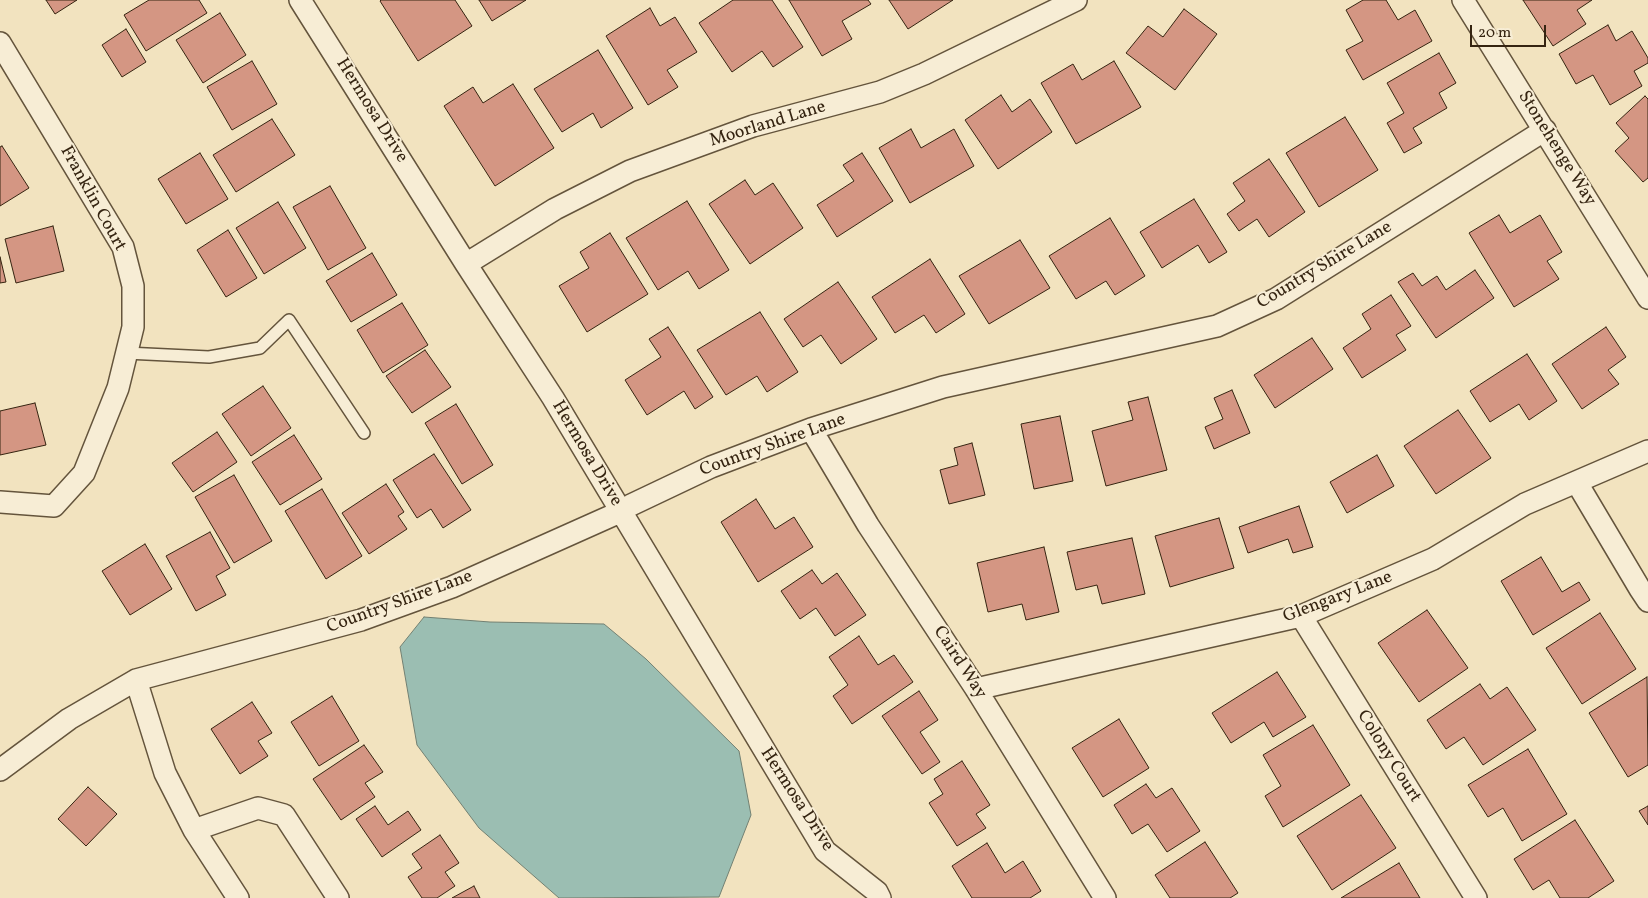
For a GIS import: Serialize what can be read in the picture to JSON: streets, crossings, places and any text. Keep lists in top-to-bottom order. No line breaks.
{"streets":{"street":["Hermosa Drive","Moorland Lane","Stonehenge Way","Franklin Court","Country Shire Lane","Glengary Lane","Caird Way","Colony Court"]},"crossings":[["Hermosa Drive","Moorland Lane"],["Hermosa Drive","Country Shire Lane"],["Stonehenge Way","Country Shire Lane"],["Country Shire Lane","Caird Way"],["Glengary Lane","Caird Way"],["Glengary Lane","Colony Court"]],"scale_bar":"20 m"}
